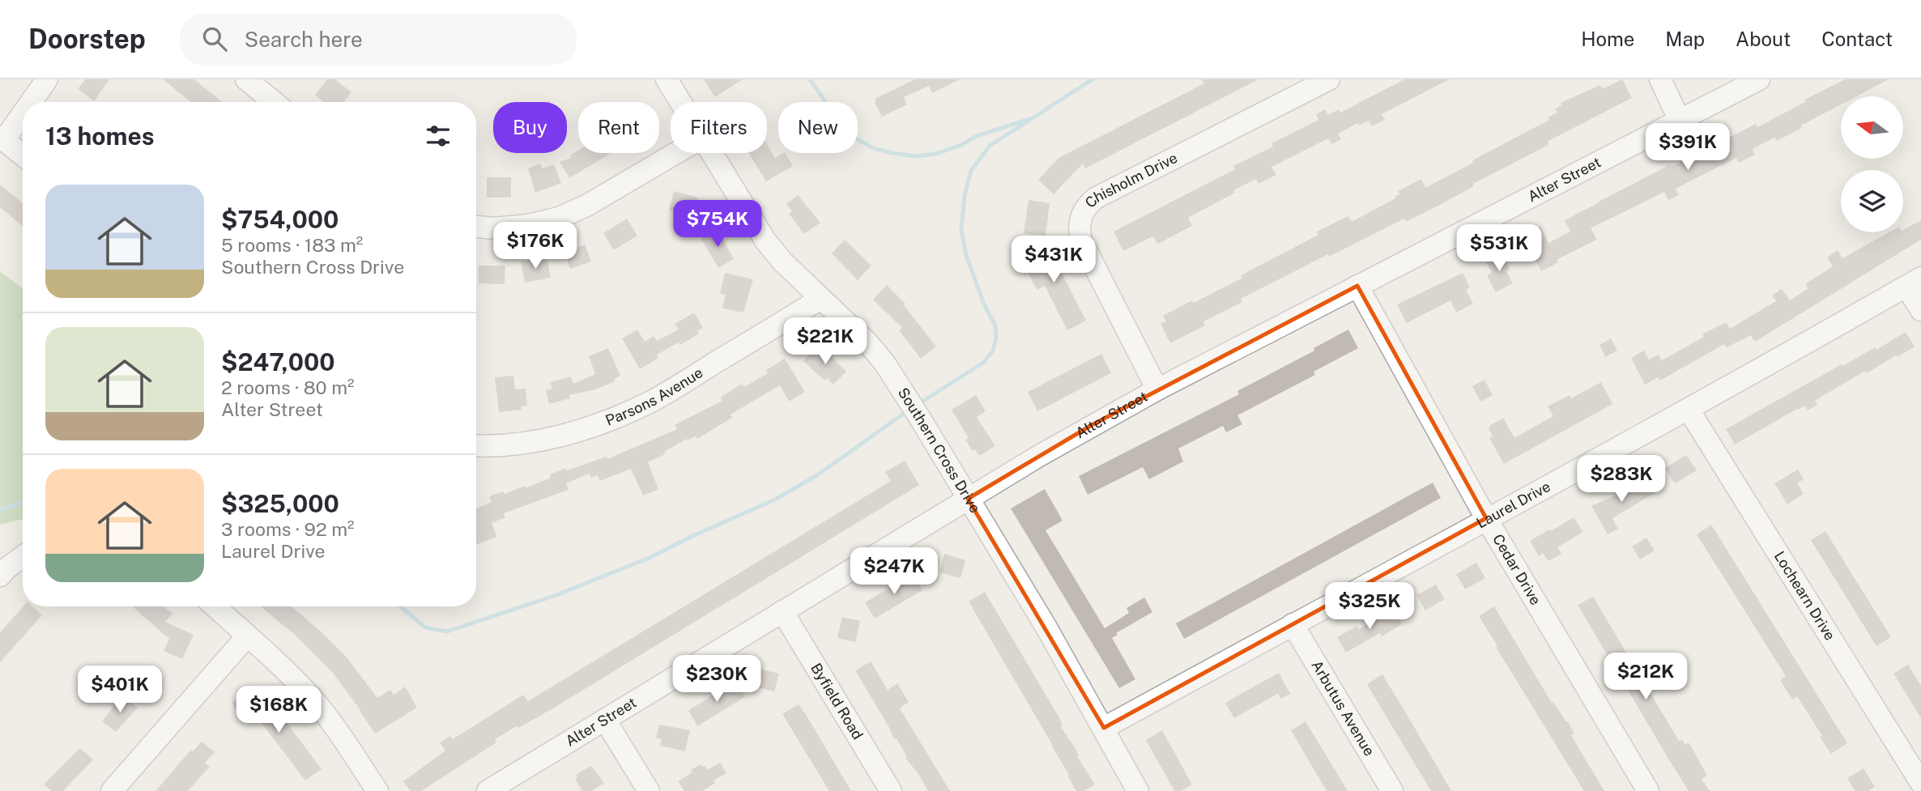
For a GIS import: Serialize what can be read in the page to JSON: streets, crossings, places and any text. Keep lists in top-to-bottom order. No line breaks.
{"streets":{"street":["Alter Street","Chisholm Drive","Parsons Avenue","Southern Cross Drive","Laurel Drive","Cedar Drive","Lochearn Drive","Byfield Road","Arbutus Avenue"]},"crossings":[["Alter Street","Chisholm Drive"],["Alter Street","Southern Cross Drive"],["Alter Street","Cedar Drive"],["Alter Street","Byfield Road"],["Parsons Avenue","Southern Cross Drive"],["Southern Cross Drive","Laurel Drive"],["Laurel Drive","Cedar Drive"],["Laurel Drive","Lochearn Drive"],["Laurel Drive","Arbutus Avenue"]],"north":"left","page":{"header":"Doorstep","search":"Search here","nav":["Home","Map","About","Contact"],"chip":["Buy","Rent","Filters","New"],"heading":"13 homes","price":["$391K","$754K","$176K","$531K","$431K","$221K","$283K","$247K","$325K","$212K","$230K","$401K","$168K"],"list":[{"name":"$754,000","note":"5 rooms · 183 m² · Southern Cross Drive"},{"name":"$247,000","note":"2 rooms · 80 m² · Alter Street"},{"name":"$325,000","note":"3 rooms · 92 m² · Laurel Drive"}]}}
